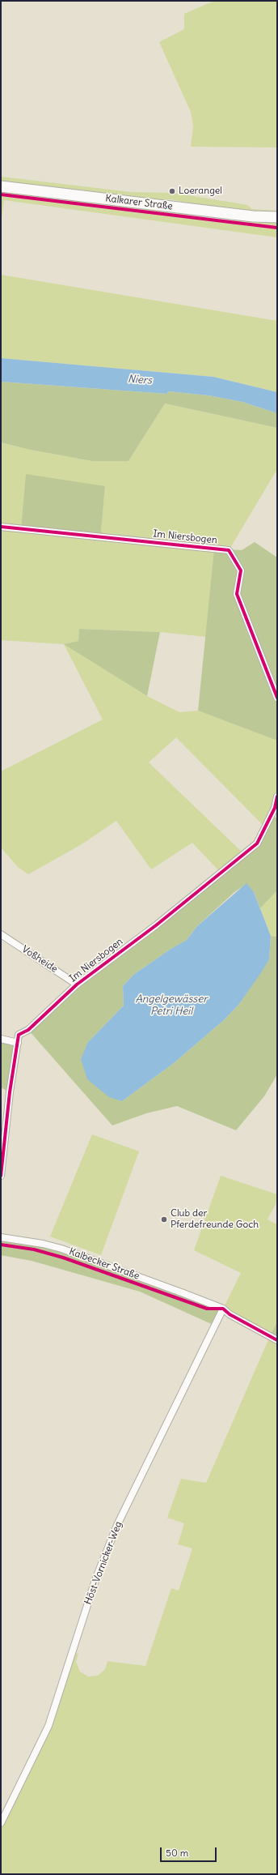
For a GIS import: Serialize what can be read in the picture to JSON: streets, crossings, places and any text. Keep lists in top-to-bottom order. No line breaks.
{"streets":{"main road":["Kalkarer Straße"],"street":["Im Niersbogen","Voßheide","Kalbecker Straße","Höst-Vornicker-Weg"]},"crossings":[["Im Niersbogen","Voßheide"],["Kalbecker Straße","Höst-Vornicker-Weg"]],"water":["Niers","Angelgewässer Petri Heil"],"places":["Loerangel","Club der Pferdefreunde Goch"],"scale_bar":"50 m"}
